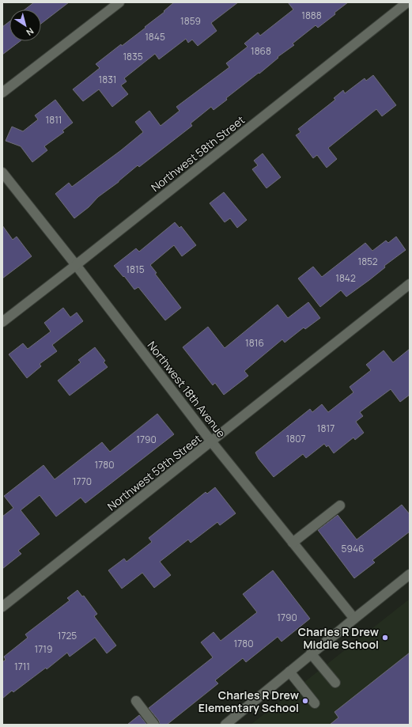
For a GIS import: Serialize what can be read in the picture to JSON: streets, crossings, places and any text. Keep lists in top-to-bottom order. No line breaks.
{"streets":{"street":["Northwest 58th Street","Northwest 18th Avenue","Northwest 59th Street"]},"crossings":[["Northwest 58th Street","Northwest 18th Avenue"],["Northwest 18th Avenue","Northwest 59th Street"]],"places":["Charles R Drew Middle School","Charles R Drew Elementary School"],"house_numbers":["1888","1859","1845","1868","1835","1831","1811","1852","1815","1842","1816","1817","1807","1790","1780","1770","5946","1790","1725","1780","1719","1711"],"north":"bottom right"}
